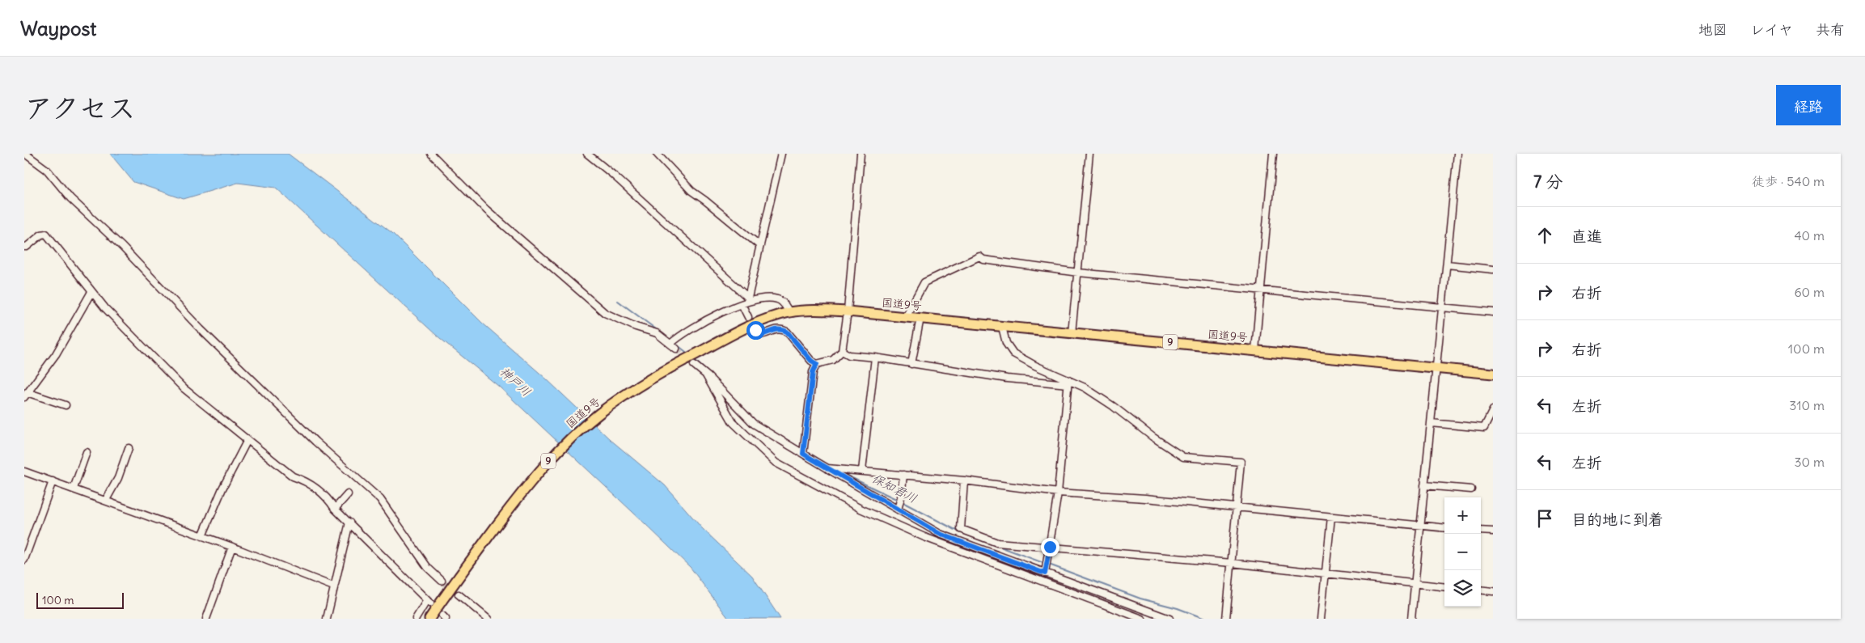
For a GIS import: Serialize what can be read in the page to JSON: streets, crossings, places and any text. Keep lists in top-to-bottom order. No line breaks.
{"streets":{"highway":["国道9号","9"]},"water":["神戸川","保知君川"],"scale_bar":"100 m","page":{"header":"Waypost","nav":["地図","レイヤ","共有"],"title":"アクセス","buttons":"経路","heading":["7 分","徒歩 · 540 m"],"list":[["直進","40 m"],["右折","60 m"],["右折","100 m"],["左折","310 m"],["左折","30 m"],"目的地に到着"],"map_buttons":["+","−"],"scale":"100 m"}}
